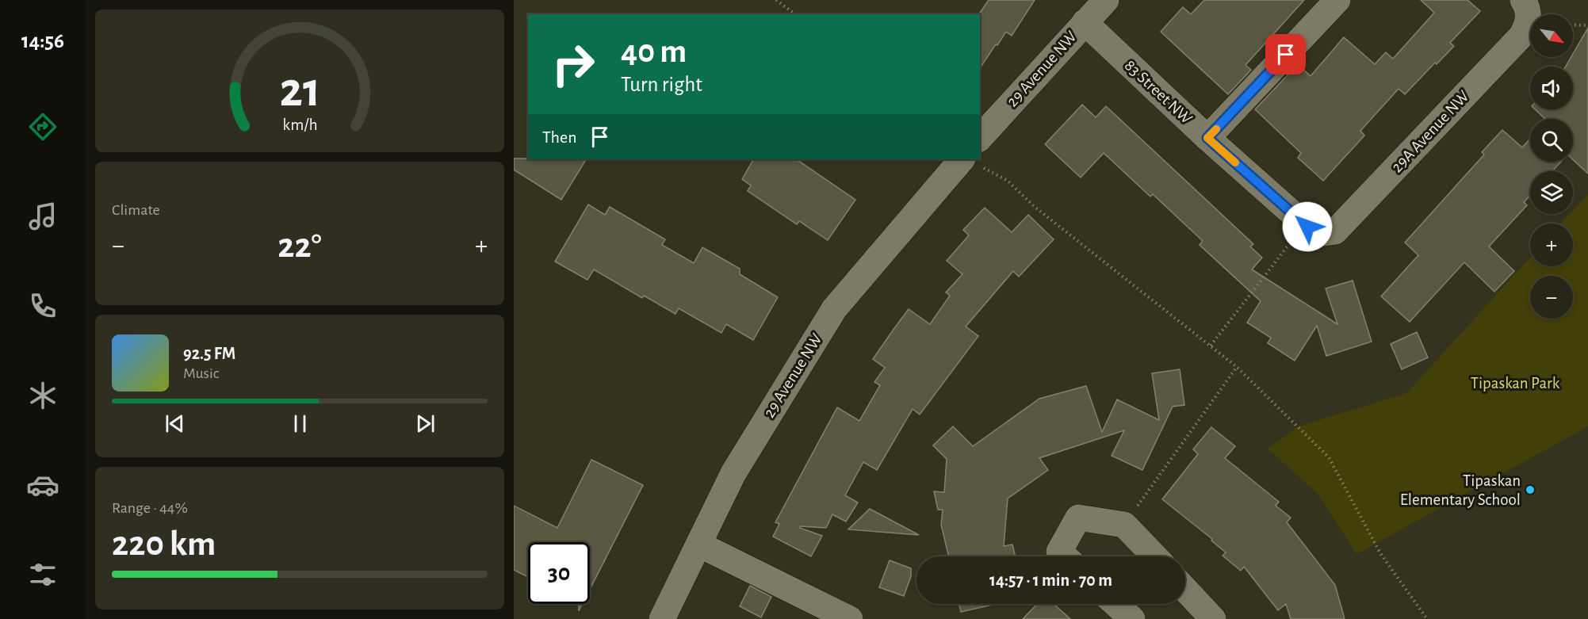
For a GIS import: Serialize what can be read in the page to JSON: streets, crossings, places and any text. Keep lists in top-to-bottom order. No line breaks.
{"streets":{"street":["29 Avenue NW","83 Street NW","29A Avenue NW"]},"crossings":[["29 Avenue NW","83 Street NW"],["83 Street NW","29A Avenue NW"]],"parks":["Tipaskan Park"],"places":["Tipaskan Elementary School"],"north":"bottom right","page":{"tabs":"14:56","map_buttons":["+","−"],"turn":["40 m","Turn right"],"then":"Then","tile":["Climate",["Range · 44%","220 km"]],"heat":["−","22°","+"],"song":["92.5 FM","Music"],"limit":"30","trip":"14:57 · 1 min · 70 m","gauge":["21","km/h"]}}
